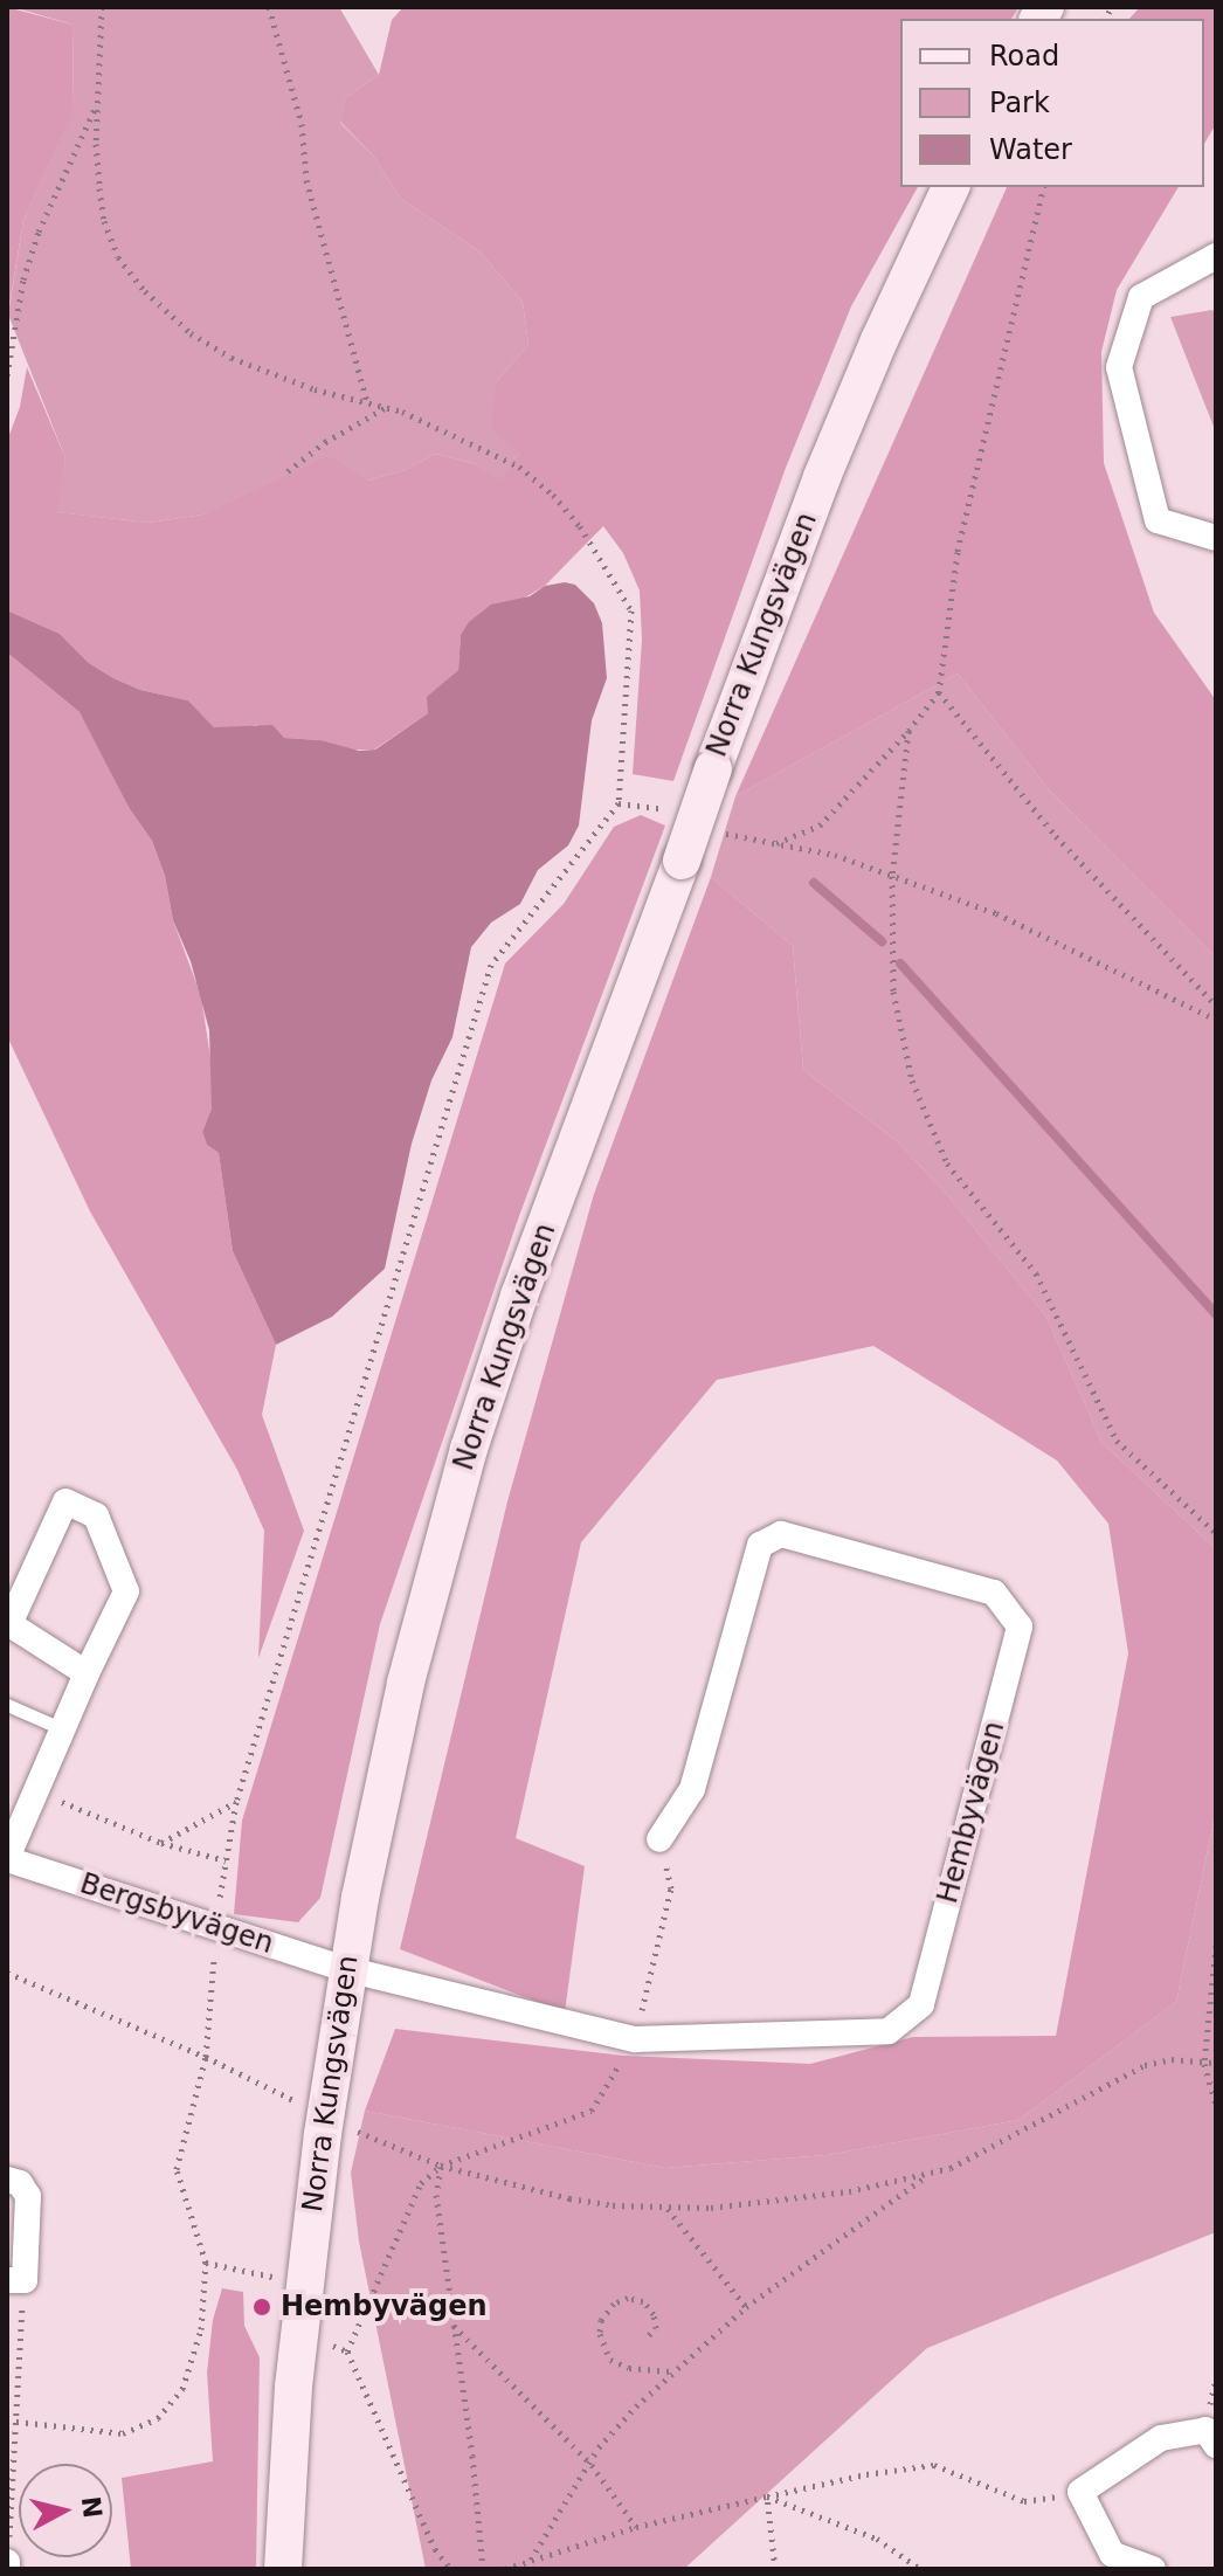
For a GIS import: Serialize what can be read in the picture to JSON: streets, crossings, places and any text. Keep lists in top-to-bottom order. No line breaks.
{"streets":{"main road":["Norra Kungsvägen"],"street":["Hembyvägen","Bergsbyvägen"]},"crossings":[["Norra Kungsvägen","Hembyvägen"],["Norra Kungsvägen","Bergsbyvägen"],["Hembyvägen","Bergsbyvägen"]],"places":["Hembyvägen"],"legend":["Road","Park","Water"],"north":"right"}
